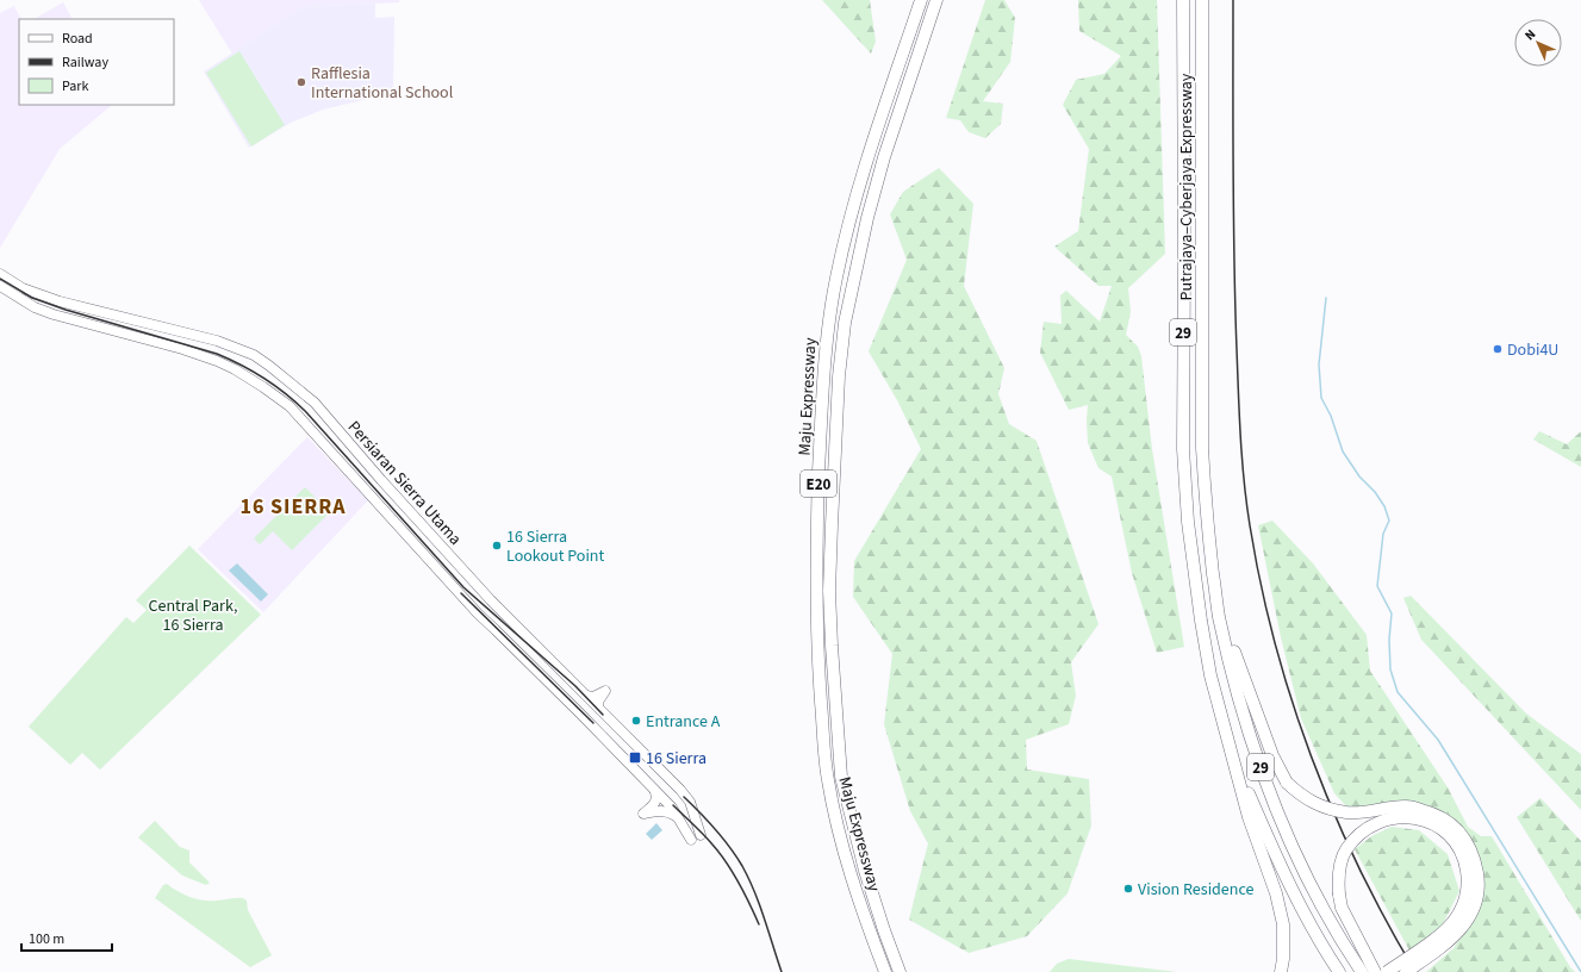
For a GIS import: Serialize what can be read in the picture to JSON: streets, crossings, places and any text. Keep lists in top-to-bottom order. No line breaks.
{"streets":{"highway":["Putrajaya–Cyberjaya Expressway","29","Maju Expressway","E20"],"main road":["Persiaran Sierra Utama"]},"districts":["16 SIERRA"],"parks":["Central Park, 16 Sierra"],"places":{"other":["Rafflesia International School","Dobi4U","16 Sierra Lookout Point","Entrance A","Vision Residence"],"transit":["16 Sierra"]},"legend":["Road","Railway","Park"],"scale_bar":"100 m","north":"top left"}
